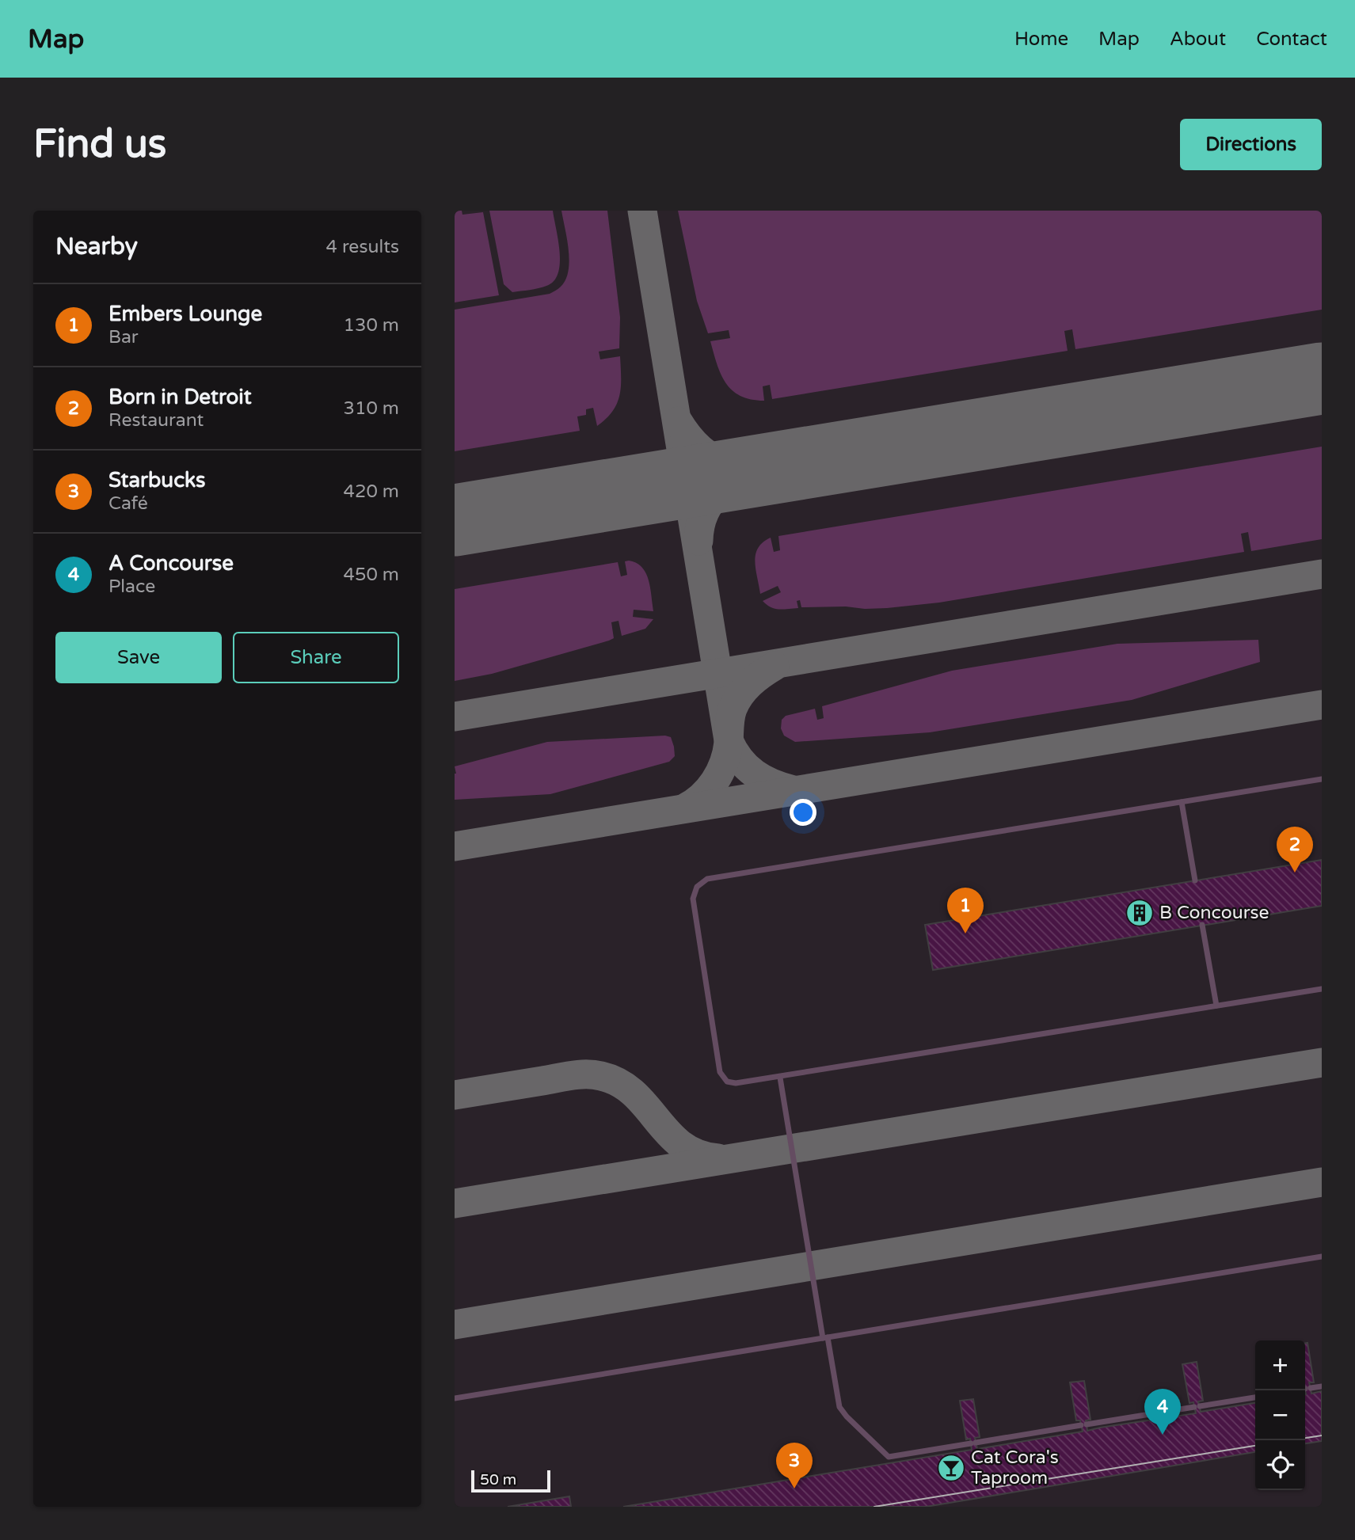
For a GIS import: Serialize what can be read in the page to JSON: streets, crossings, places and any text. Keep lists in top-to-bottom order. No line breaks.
{"places":{"building":["B Concourse"],"bar":["Cat Cora's Taproom"]},"scale_bar":"50 m","page":{"header":"Map","nav":["Home","Map","About","Contact"],"buttons":["Directions",["Save","Share"]],"title":"Find us","heading":["Nearby","4 results"],"list":[{"mark":"1","name":"Embers Lounge","note":"Bar","value":"130 m"},{"mark":"2","name":"Born in Detroit","note":"Restaurant","value":"310 m"},{"mark":"3","name":"Starbucks","note":"Café","value":"420 m"},{"mark":"4","name":"A Concourse","note":"Place","value":"450 m"}],"pins":["2","1","4","3"],"map_buttons":["+","−"],"scale":"50 m"}}
